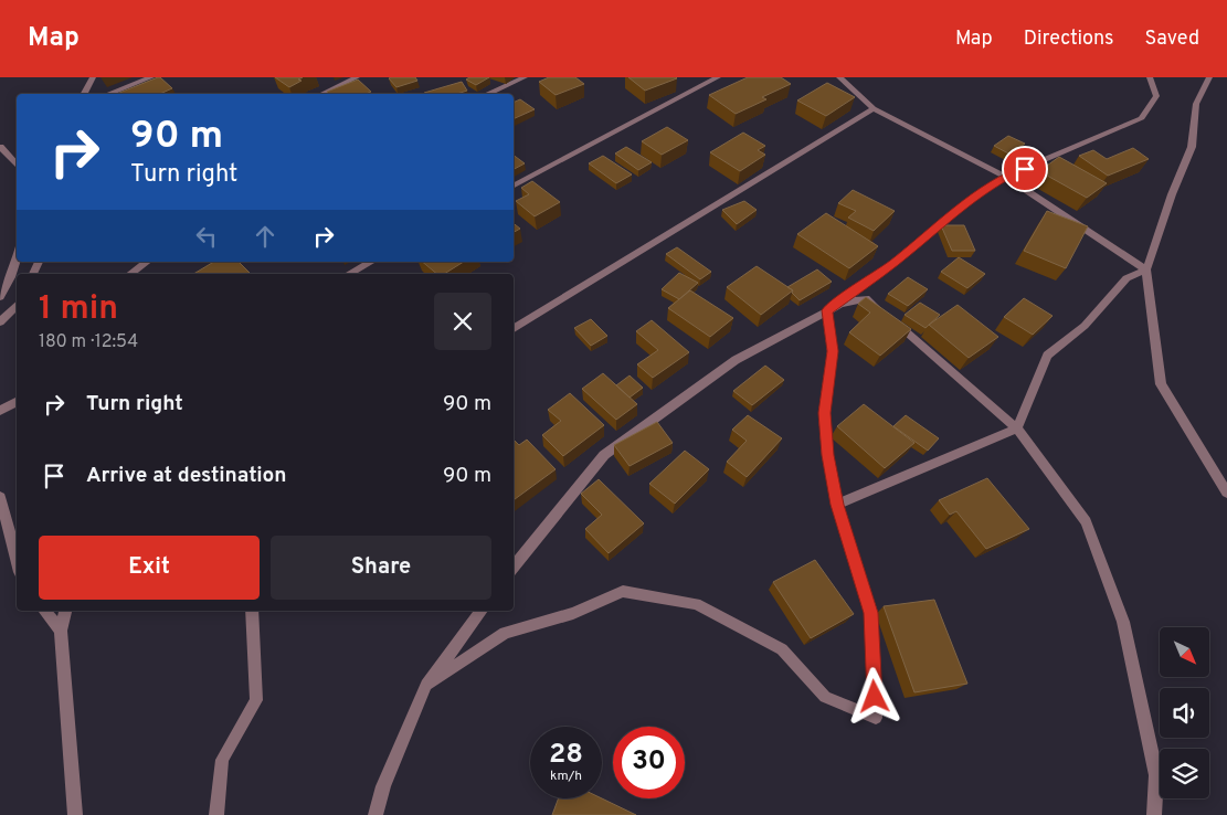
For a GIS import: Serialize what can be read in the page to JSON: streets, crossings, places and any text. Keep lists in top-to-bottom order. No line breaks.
{"north":"bottom right","page":{"header":"Map","nav":["Map","Directions","Saved"],"turn":["90 m","Turn right"],"heading":["1 min","180 m · 12:54"],"list":[{"name":"Turn right","value":"90 m"},{"name":"Arrive at destination","value":"90 m"}],"buttons":["Exit","Share"],"speed":"28 km/h","limit":"30"}}
